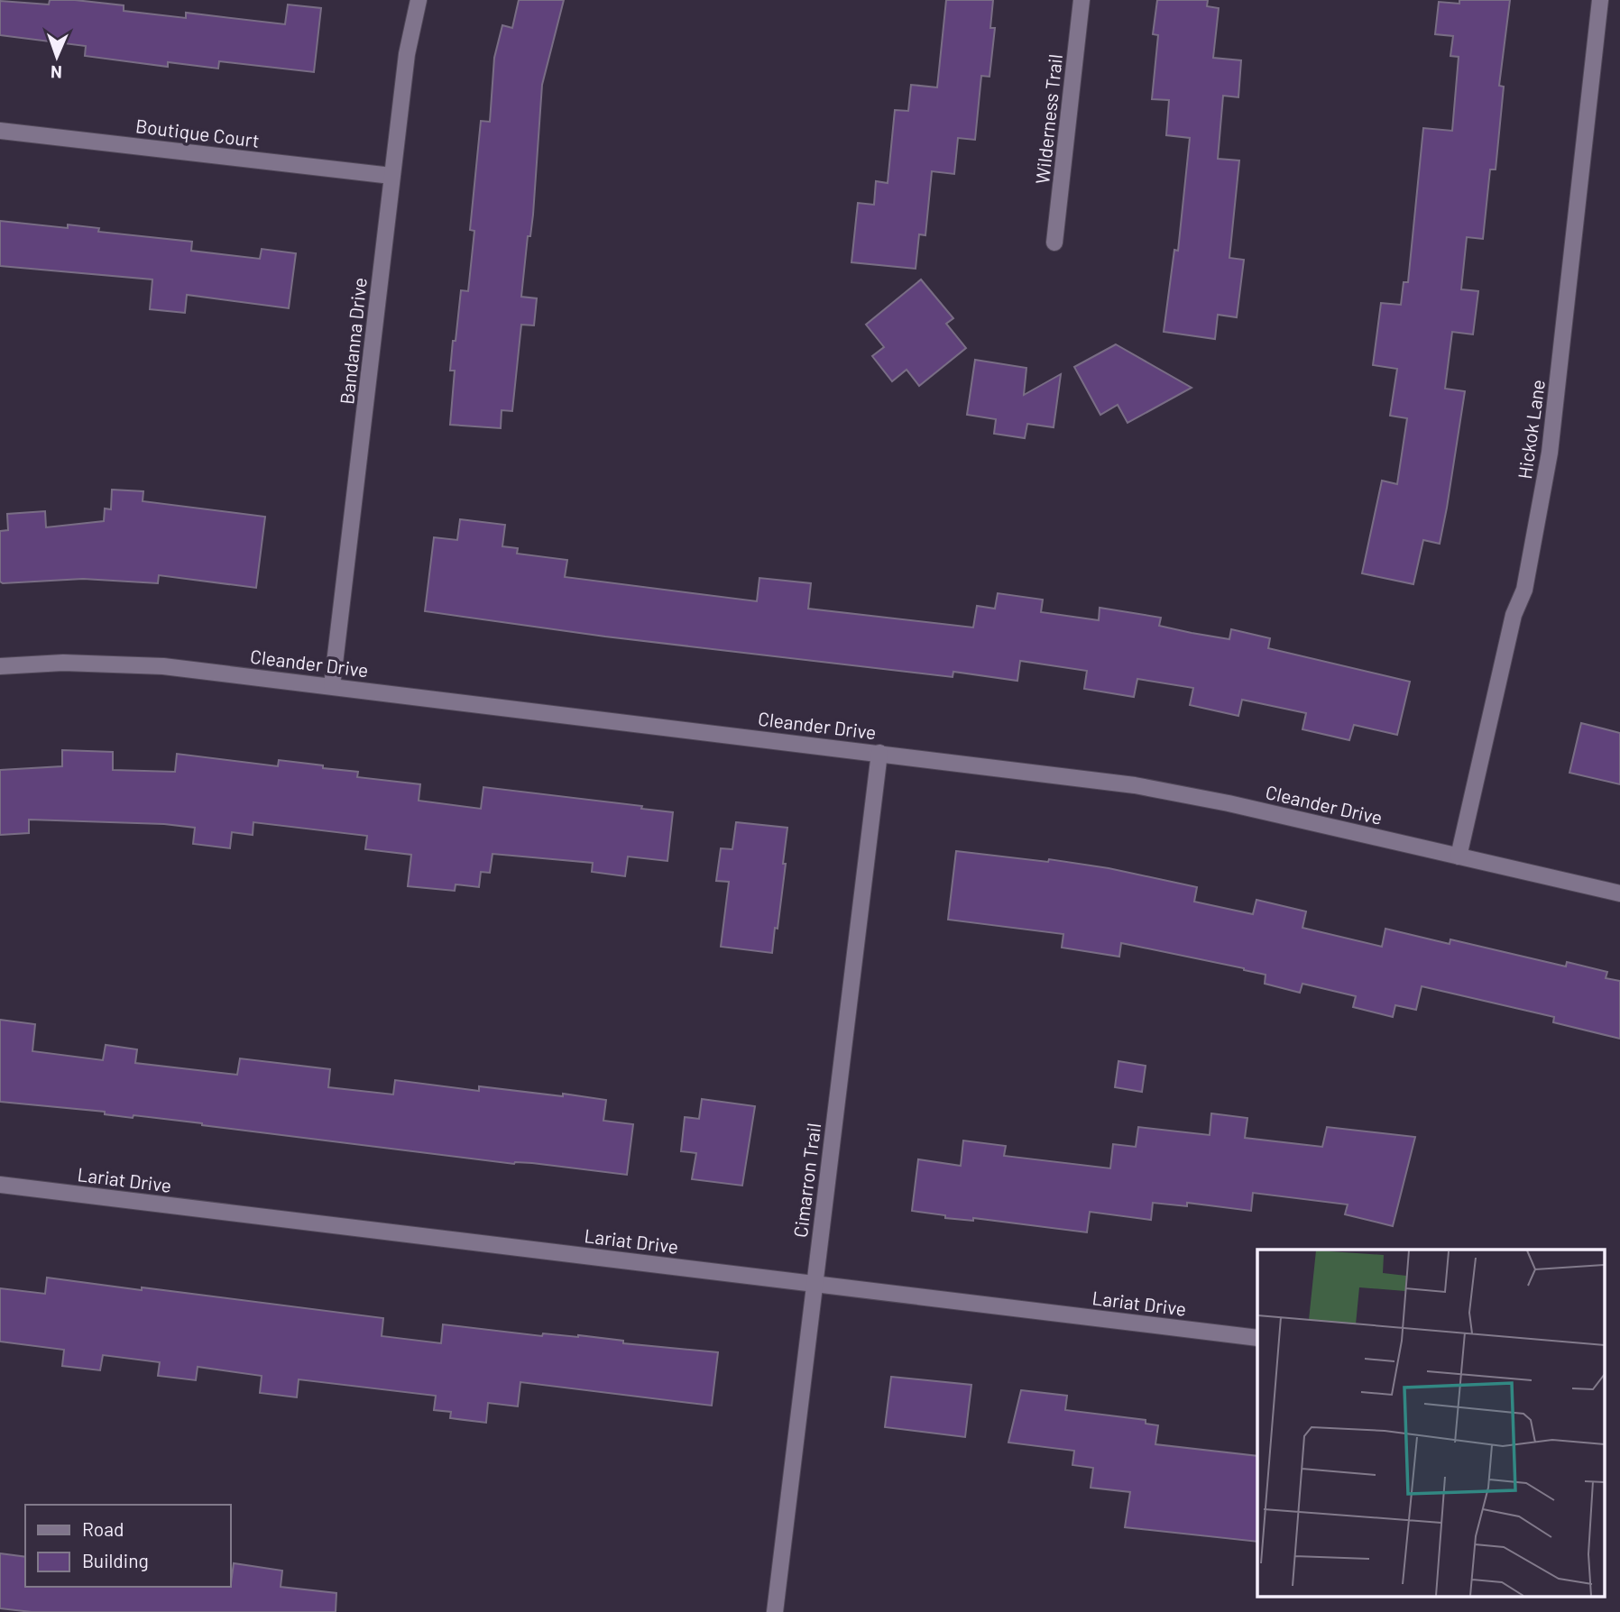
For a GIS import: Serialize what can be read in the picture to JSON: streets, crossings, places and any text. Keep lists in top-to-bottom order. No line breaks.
{"streets":{"street":["Wilderness Trail","Boutique Court","Bandanna Drive","Hickok Lane","Cleander Drive","Lariat Drive","Cimarron Trail"]},"crossings":[["Boutique Court","Bandanna Drive"],["Bandanna Drive","Cleander Drive"],["Hickok Lane","Cleander Drive"],["Cleander Drive","Cimarron Trail"],["Lariat Drive","Cimarron Trail"]],"legend":["Road","Building"],"north":"bottom"}
